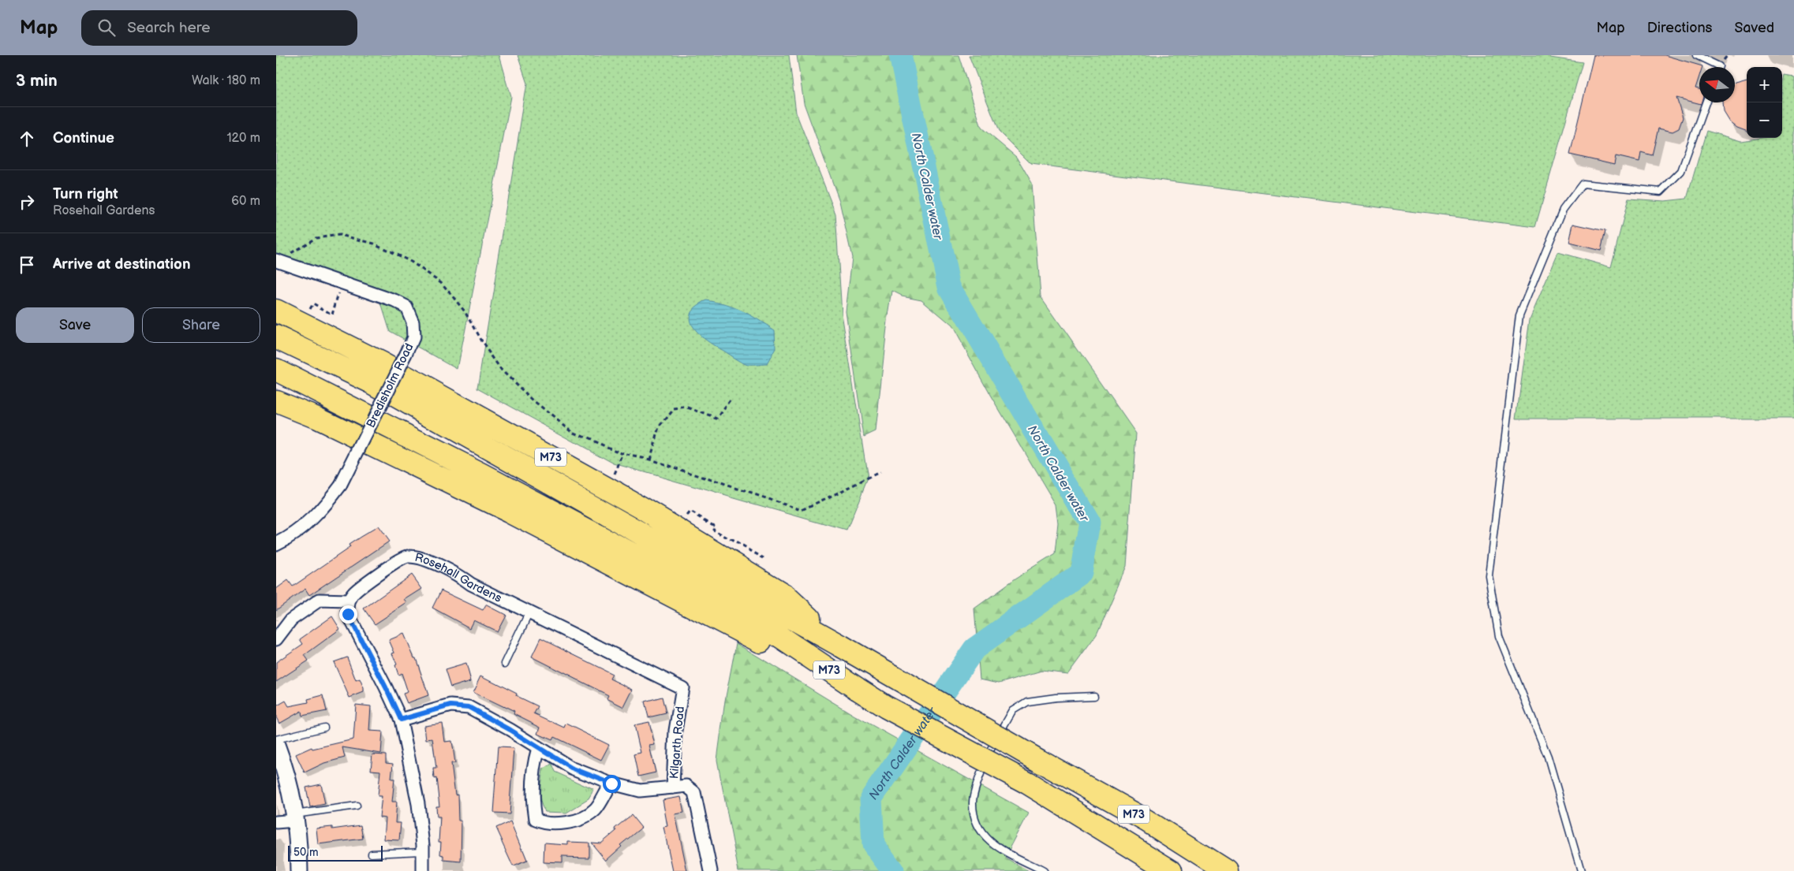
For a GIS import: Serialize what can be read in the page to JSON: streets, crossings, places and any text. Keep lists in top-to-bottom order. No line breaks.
{"streets":{"highway":["M73"],"street":["Bredisholm Road","Rosehall Gardens","Kilgarth Road"]},"crossings":[["Rosehall Gardens","Kilgarth Road"]],"water":["North Calder water"],"scale_bar":"50 m","north":"left","page":{"header":"Map","search":"Search here","nav":["Map","Directions","Saved"],"heading":["3 min","Walk · 180 m"],"map_buttons":["+","−"],"list":[["Continue","120 m"],["Turn right","Rosehall Gardens","60 m"],"Arrive at destination"],"buttons":["Save","Share"],"scale":"50 m"}}
